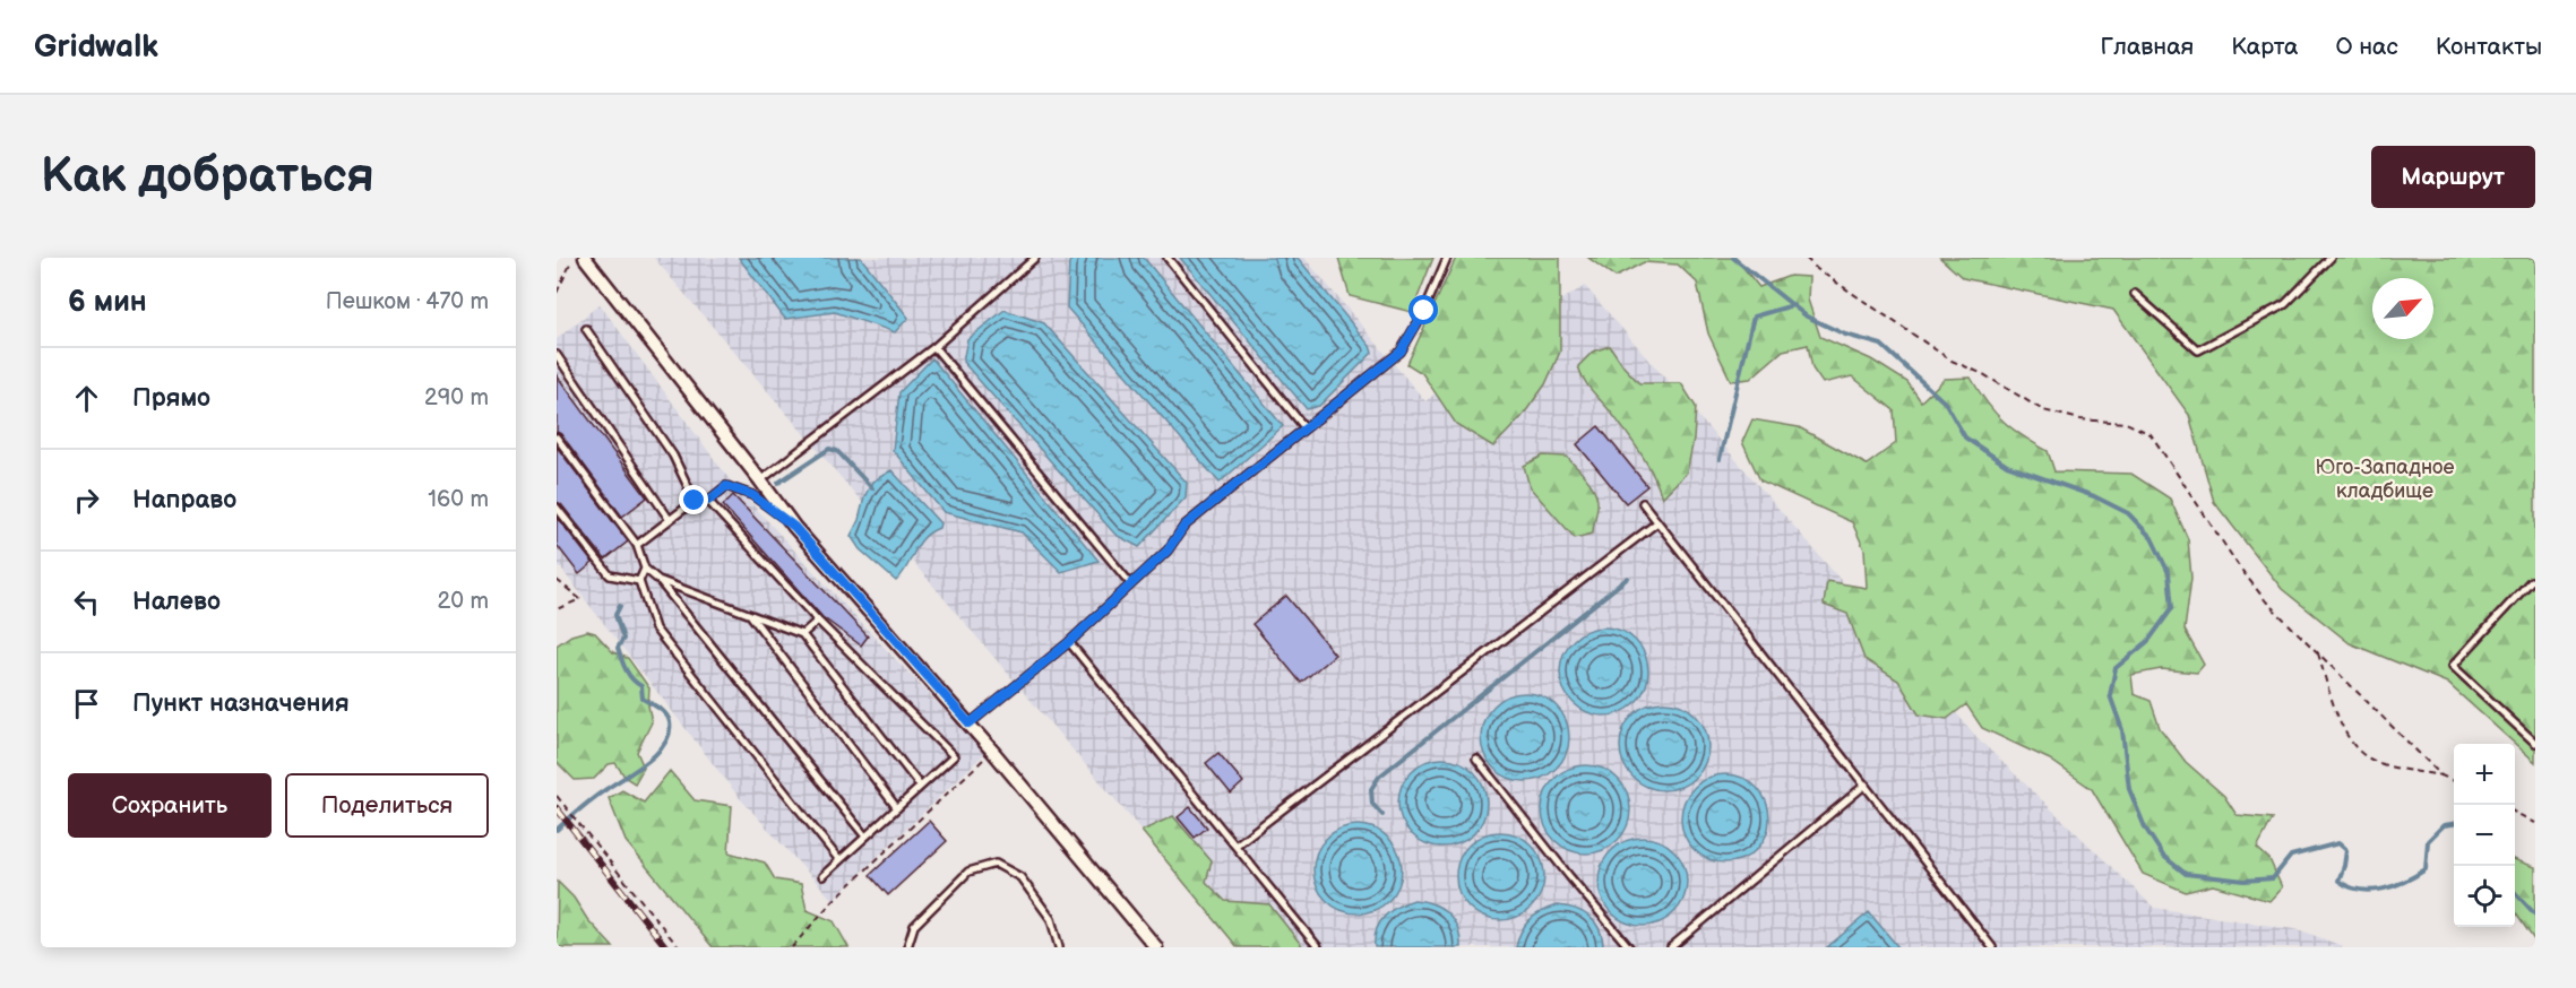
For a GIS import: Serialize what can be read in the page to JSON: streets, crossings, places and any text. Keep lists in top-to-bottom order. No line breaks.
{"parks":["Юго-Западное кладбище"],"north":"top right","page":{"header":"Gridwalk","nav":["Главная","Карта","О нас","Контакты"],"buttons":["Маршрут",["Сохранить","Поделиться"]],"title":"Как добраться","heading":["6 мин","Пешком · 470 m"],"list":[["Прямо","290 m"],["Направо","160 m"],["Налево","20 m"],"Пункт назначения"],"map_buttons":["+","−"]}}
